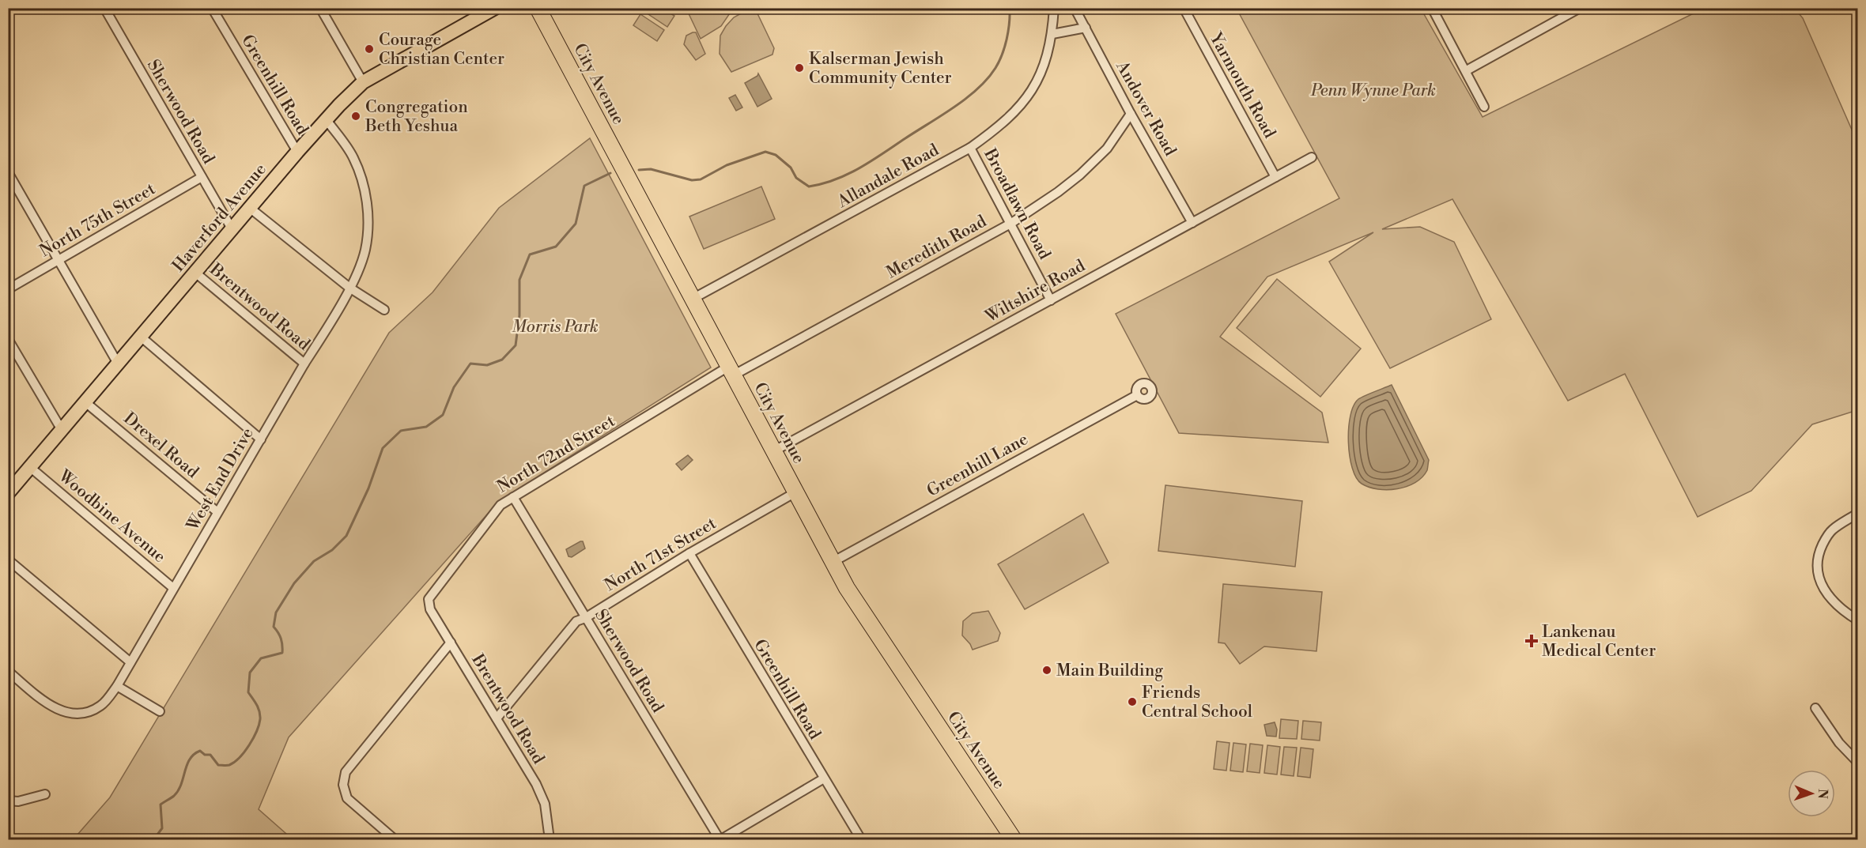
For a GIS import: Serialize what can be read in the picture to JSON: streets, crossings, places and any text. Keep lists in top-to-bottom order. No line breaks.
{"streets":{"highway":["City Avenue"],"main road":["Haverford Avenue"],"street":["Greenhill Road","Yarmouth Road","Andover Road","Sherwood Road","Allandale Road","Broadlawn Road","North 75th Street","Meredith Road","Wiltshire Road","Brentwood Road","Drexel Road","North 72nd Street","Greenhill Lane","West End Drive","Woodbine Avenue","North 71st Street"]},"crossings":[["City Avenue","Allandale Road"],["City Avenue","Meredith Road"],["City Avenue","Wiltshire Road"],["City Avenue","North 72nd Street"],["City Avenue","Greenhill Lane"],["City Avenue","North 71st Street"],["Greenhill Road","Haverford Avenue"],["Greenhill Road","West End Drive"],["Greenhill Road","North 71st Street"],["Yarmouth Road","Wiltshire Road"],["Andover Road","Meredith Road"],["Andover Road","Wiltshire Road"],["Sherwood Road","Haverford Avenue"],["Sherwood Road","North 75th Street"],["Sherwood Road","North 72nd Street"],["Sherwood Road","North 71st Street"],["Allandale Road","Broadlawn Road"],["Broadlawn Road","Meredith Road"],["Broadlawn Road","Wiltshire Road"],["Haverford Avenue","Brentwood Road"],["Haverford Avenue","Drexel Road"],["Haverford Avenue","Woodbine Avenue"],["Meredith Road","North 72nd Street"],["Brentwood Road","North 72nd Street"],["Brentwood Road","West End Drive"],["Brentwood Road","North 71st Street"],["Drexel Road","West End Drive"],["West End Drive","Woodbine Avenue"]],"parks":["Penn Wynne Park","Morris Park"],"places":{"other":["Courage Christian Center","Kalserman Jewish Community Center","Congregation Beth Yeshua","Main Building","Friends Central School"],"health":["Lankenau Medical Center"]},"north":"right"}
